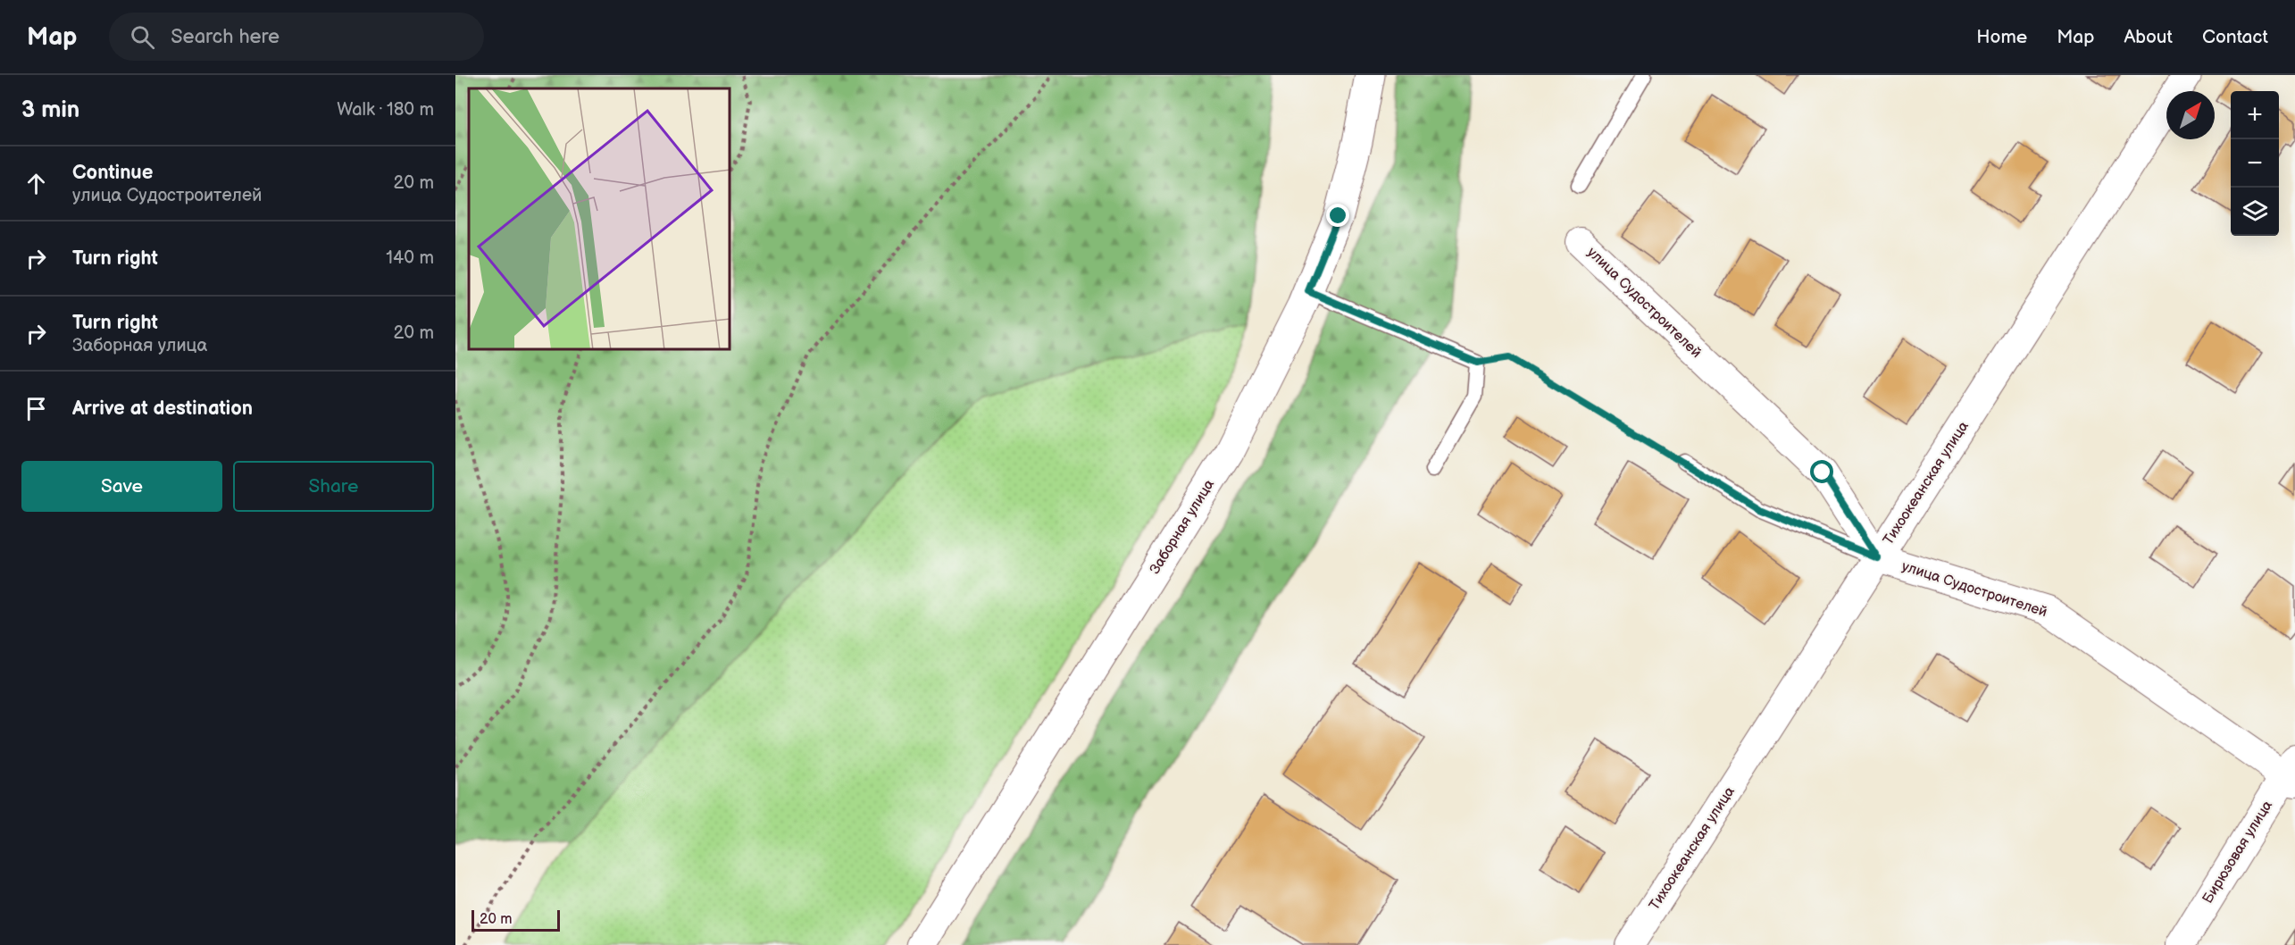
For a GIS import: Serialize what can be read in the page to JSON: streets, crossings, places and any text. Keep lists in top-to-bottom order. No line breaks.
{"streets":{"street":["улица Судостроителей","Тихоокеанская улица","Заборная улица","Бирюзовая улица"]},"crossings":[["улица Судостроителей","Тихоокеанская улица"],["улица Судостроителей","Бирюзовая улица"]],"scale_bar":"20 m","north":"top right","page":{"header":"Map","search":"Search here","nav":["Home","Map","About","Contact"],"heading":["3 min","Walk · 180 m"],"map_buttons":["+","−"],"list":[["Continue","улица Судостроителей","20 m"],["Turn right","140 m"],["Turn right","Заборная улица","20 m"],"Arrive at destination"],"buttons":["Save","Share"],"scale":"20 m"}}
